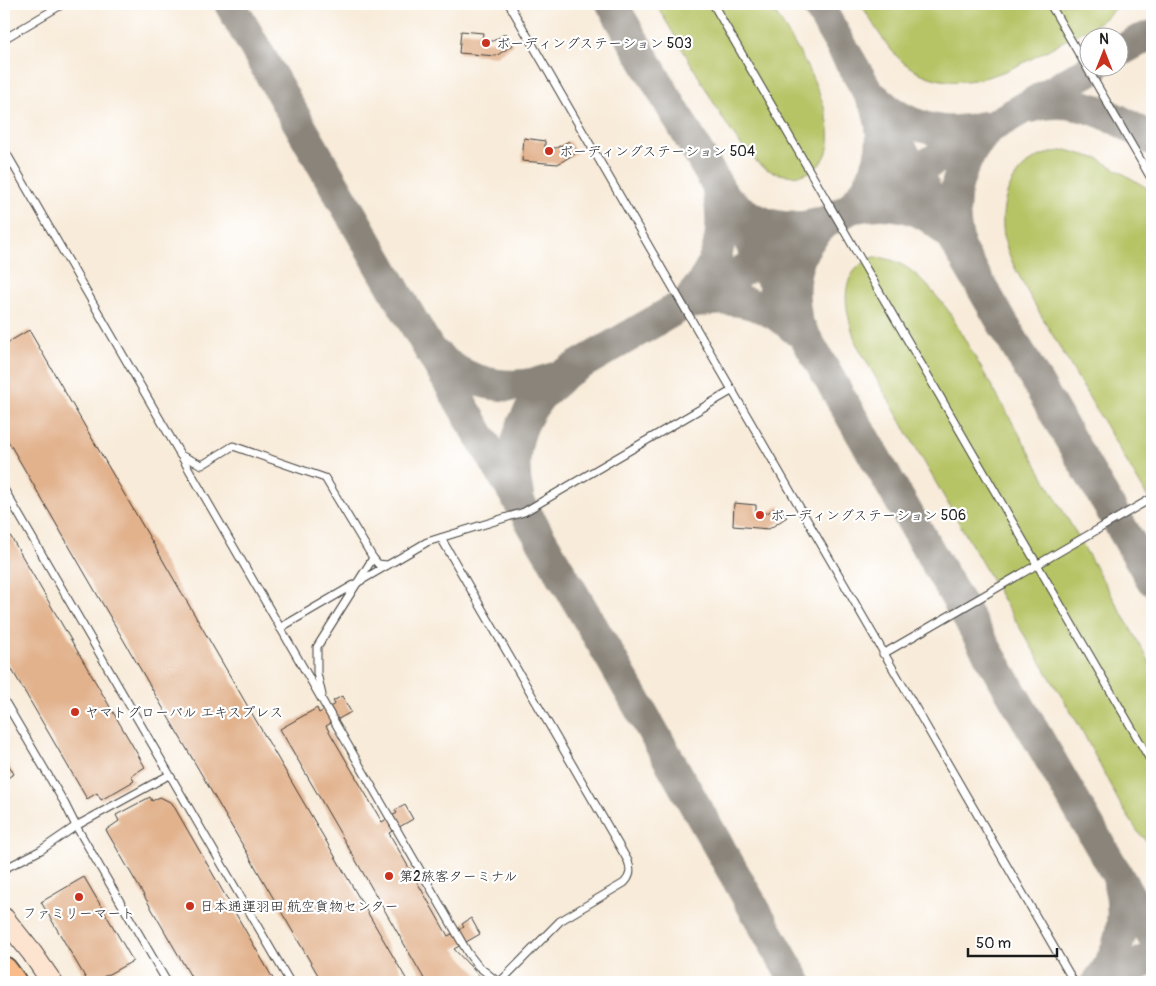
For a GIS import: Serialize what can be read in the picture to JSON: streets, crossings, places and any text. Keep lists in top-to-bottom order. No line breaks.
{"places":["ボーディングステーション 503","ボーディングステーション 504","ボーディングステーション 506","ヤマトグローバル エキスプレス","第2旅客ターミナル","ファミリーマート","日本通運羽田 航空貨物センター"],"scale_bar":"50 m","north":"top"}
